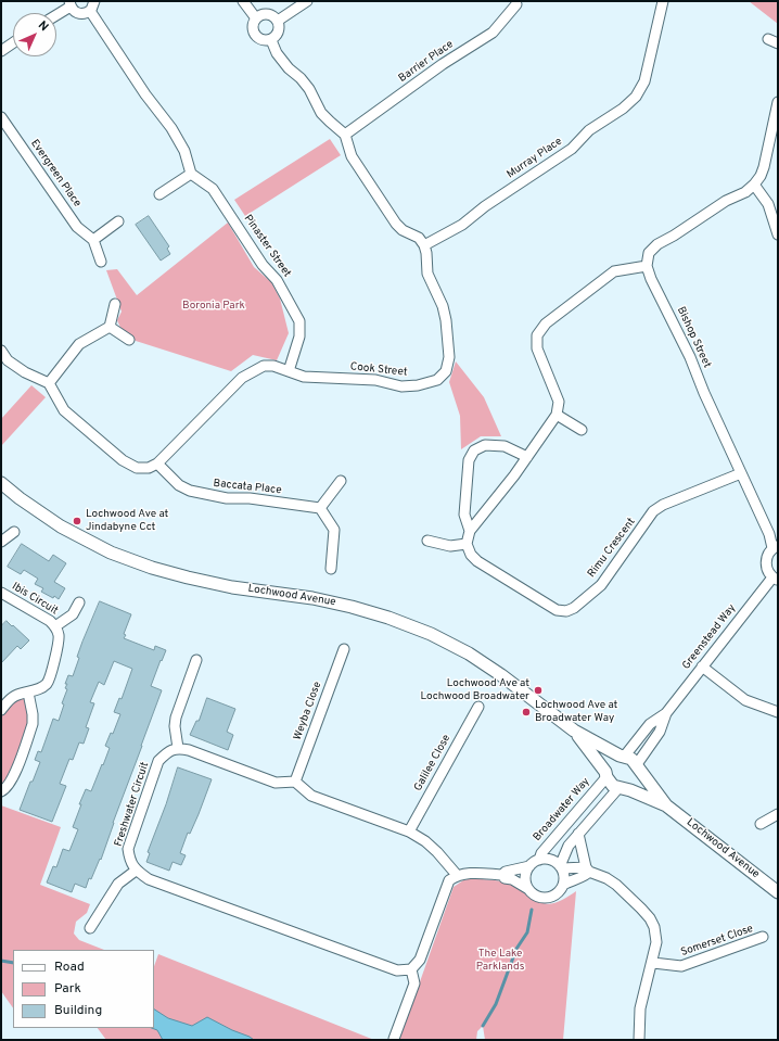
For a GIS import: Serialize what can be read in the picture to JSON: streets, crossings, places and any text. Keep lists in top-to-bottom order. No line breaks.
{"streets":{"street":["Barrier Place","Murray Place","Evergreen Place","Pinaster Street","Bishop Street","Cook Street","Baccata Place","Rimu Crescent","Lochwood Avenue","Ibis Circuit","Greenstead Way","Weyba Close","Galilee Close","Freshwater Circuit","Broadwater Way","Somerset Close"]},"crossings":[["Murray Place","Cook Street"],["Pinaster Street","Cook Street"],["Bishop Street","Rimu Crescent"],["Cook Street","Baccata Place"],["Lochwood Avenue","Greenstead Way"],["Lochwood Avenue","Broadwater Way"],["Greenstead Way","Broadwater Way"]],"parks":["Boronia Park","The Lake Parklands"],"places":["Lochwood Ave at Jindabyne Cct","Lochwood Ave at Lochwood Broadwater","Lochwood Ave at Broadwater Way"],"legend":["Road","Park","Building"],"north":"top right"}
